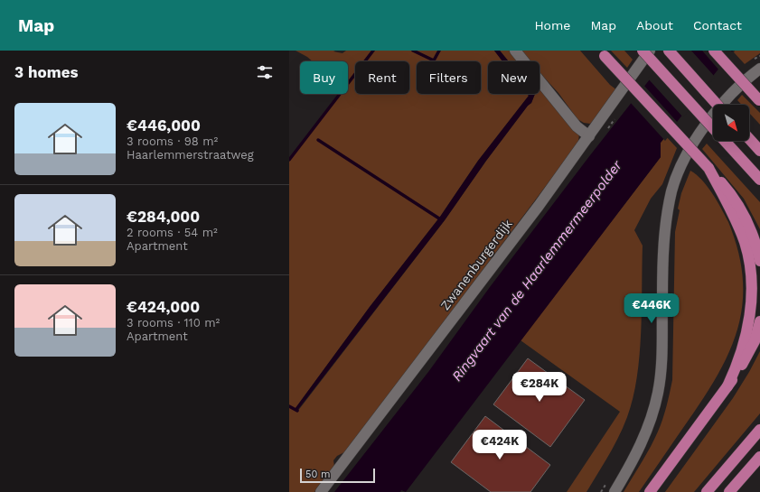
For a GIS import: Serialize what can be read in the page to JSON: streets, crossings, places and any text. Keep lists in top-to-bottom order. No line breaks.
{"streets":{"street":["Zwanenburgerdijk"]},"water":["Ringvaart van de Haarlemmermeerpolder"],"scale_bar":"50 m","north":"bottom right","page":{"header":"Map","nav":["Home","Map","About","Contact"],"heading":"3 homes","chip":["Buy","Rent","Filters","New"],"list":[{"name":"€446,000","note":"3 rooms · 98 m² · Haarlemmerstraatweg"},{"name":"€284,000","note":"2 rooms · 54 m² · Apartment"},{"name":"€424,000","note":"3 rooms · 110 m² · Apartment"}],"price":["€446K","€284K","€424K"],"scale":"50 m"}}
